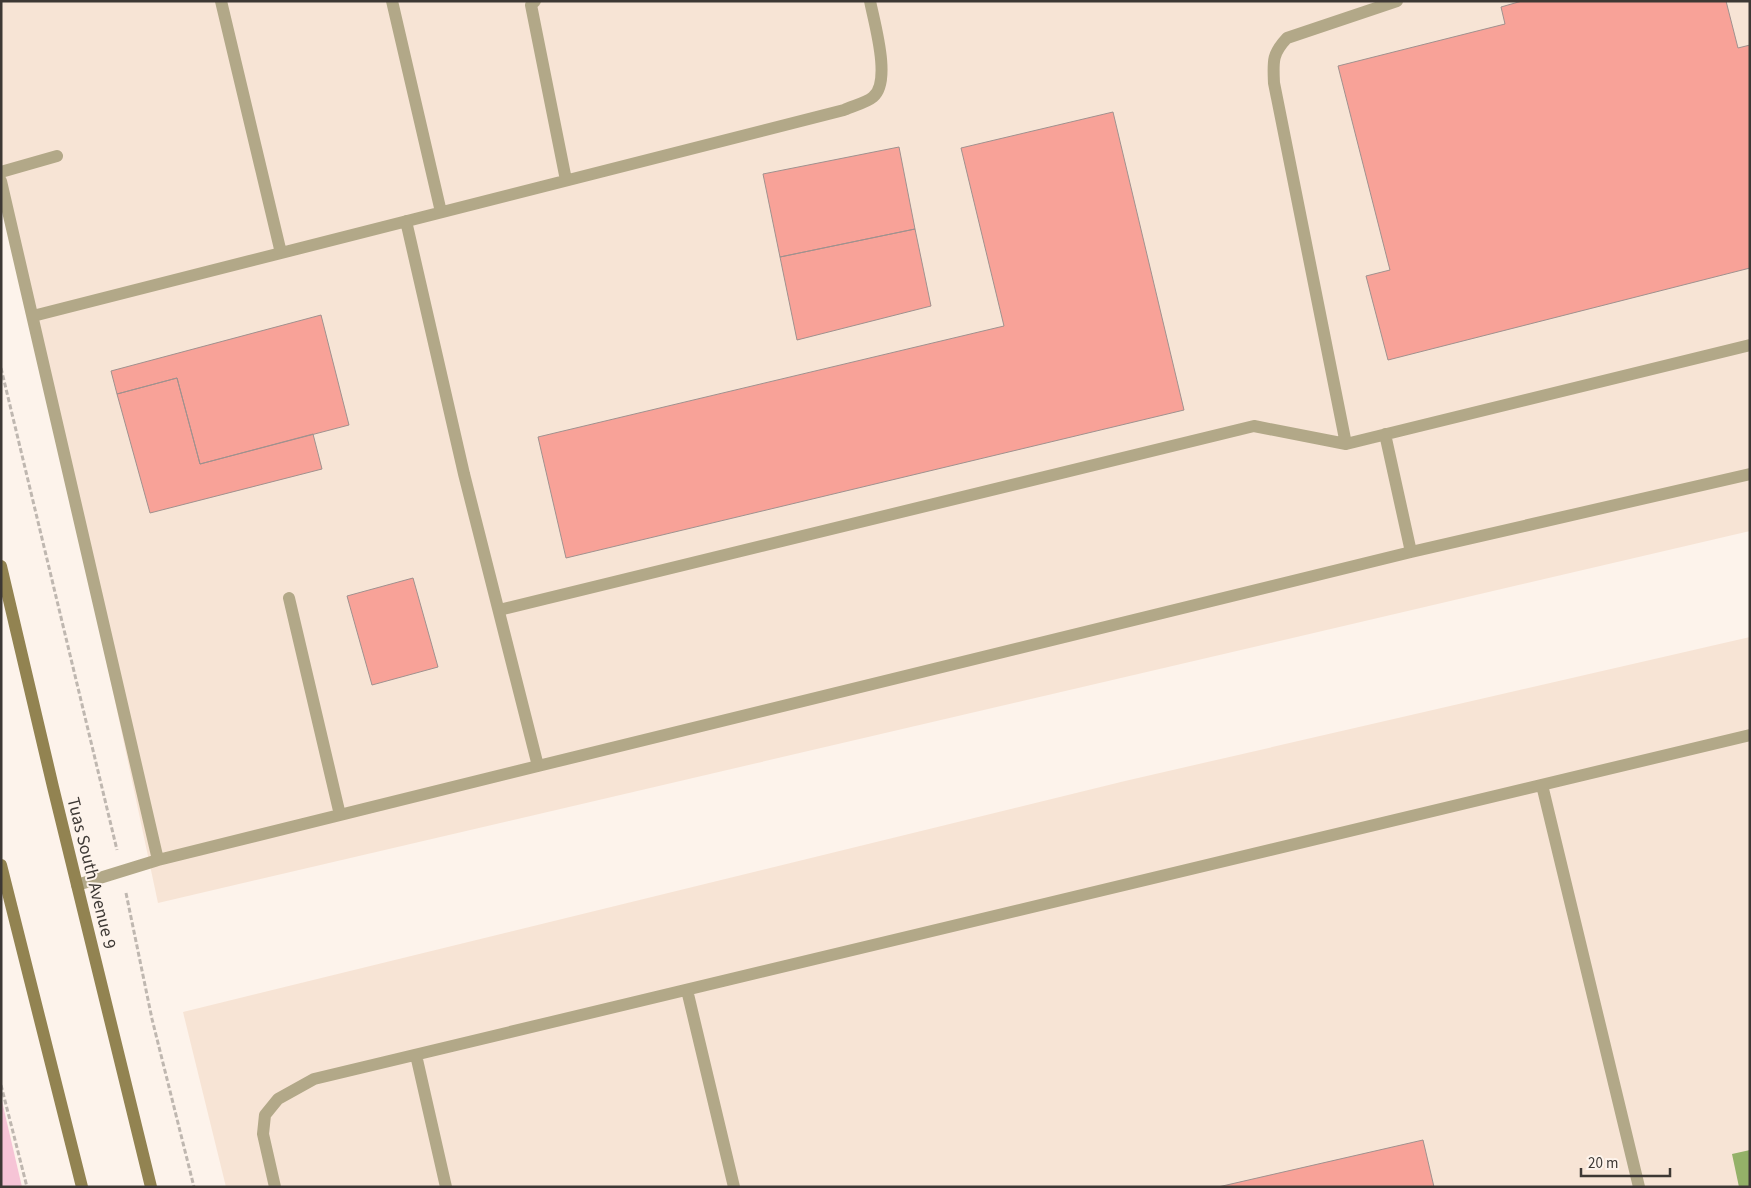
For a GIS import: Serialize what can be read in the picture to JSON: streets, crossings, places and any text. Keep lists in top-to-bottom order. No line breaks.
{"streets":{"street":["Tuas South Avenue 9"]},"scale_bar":"20 m"}
